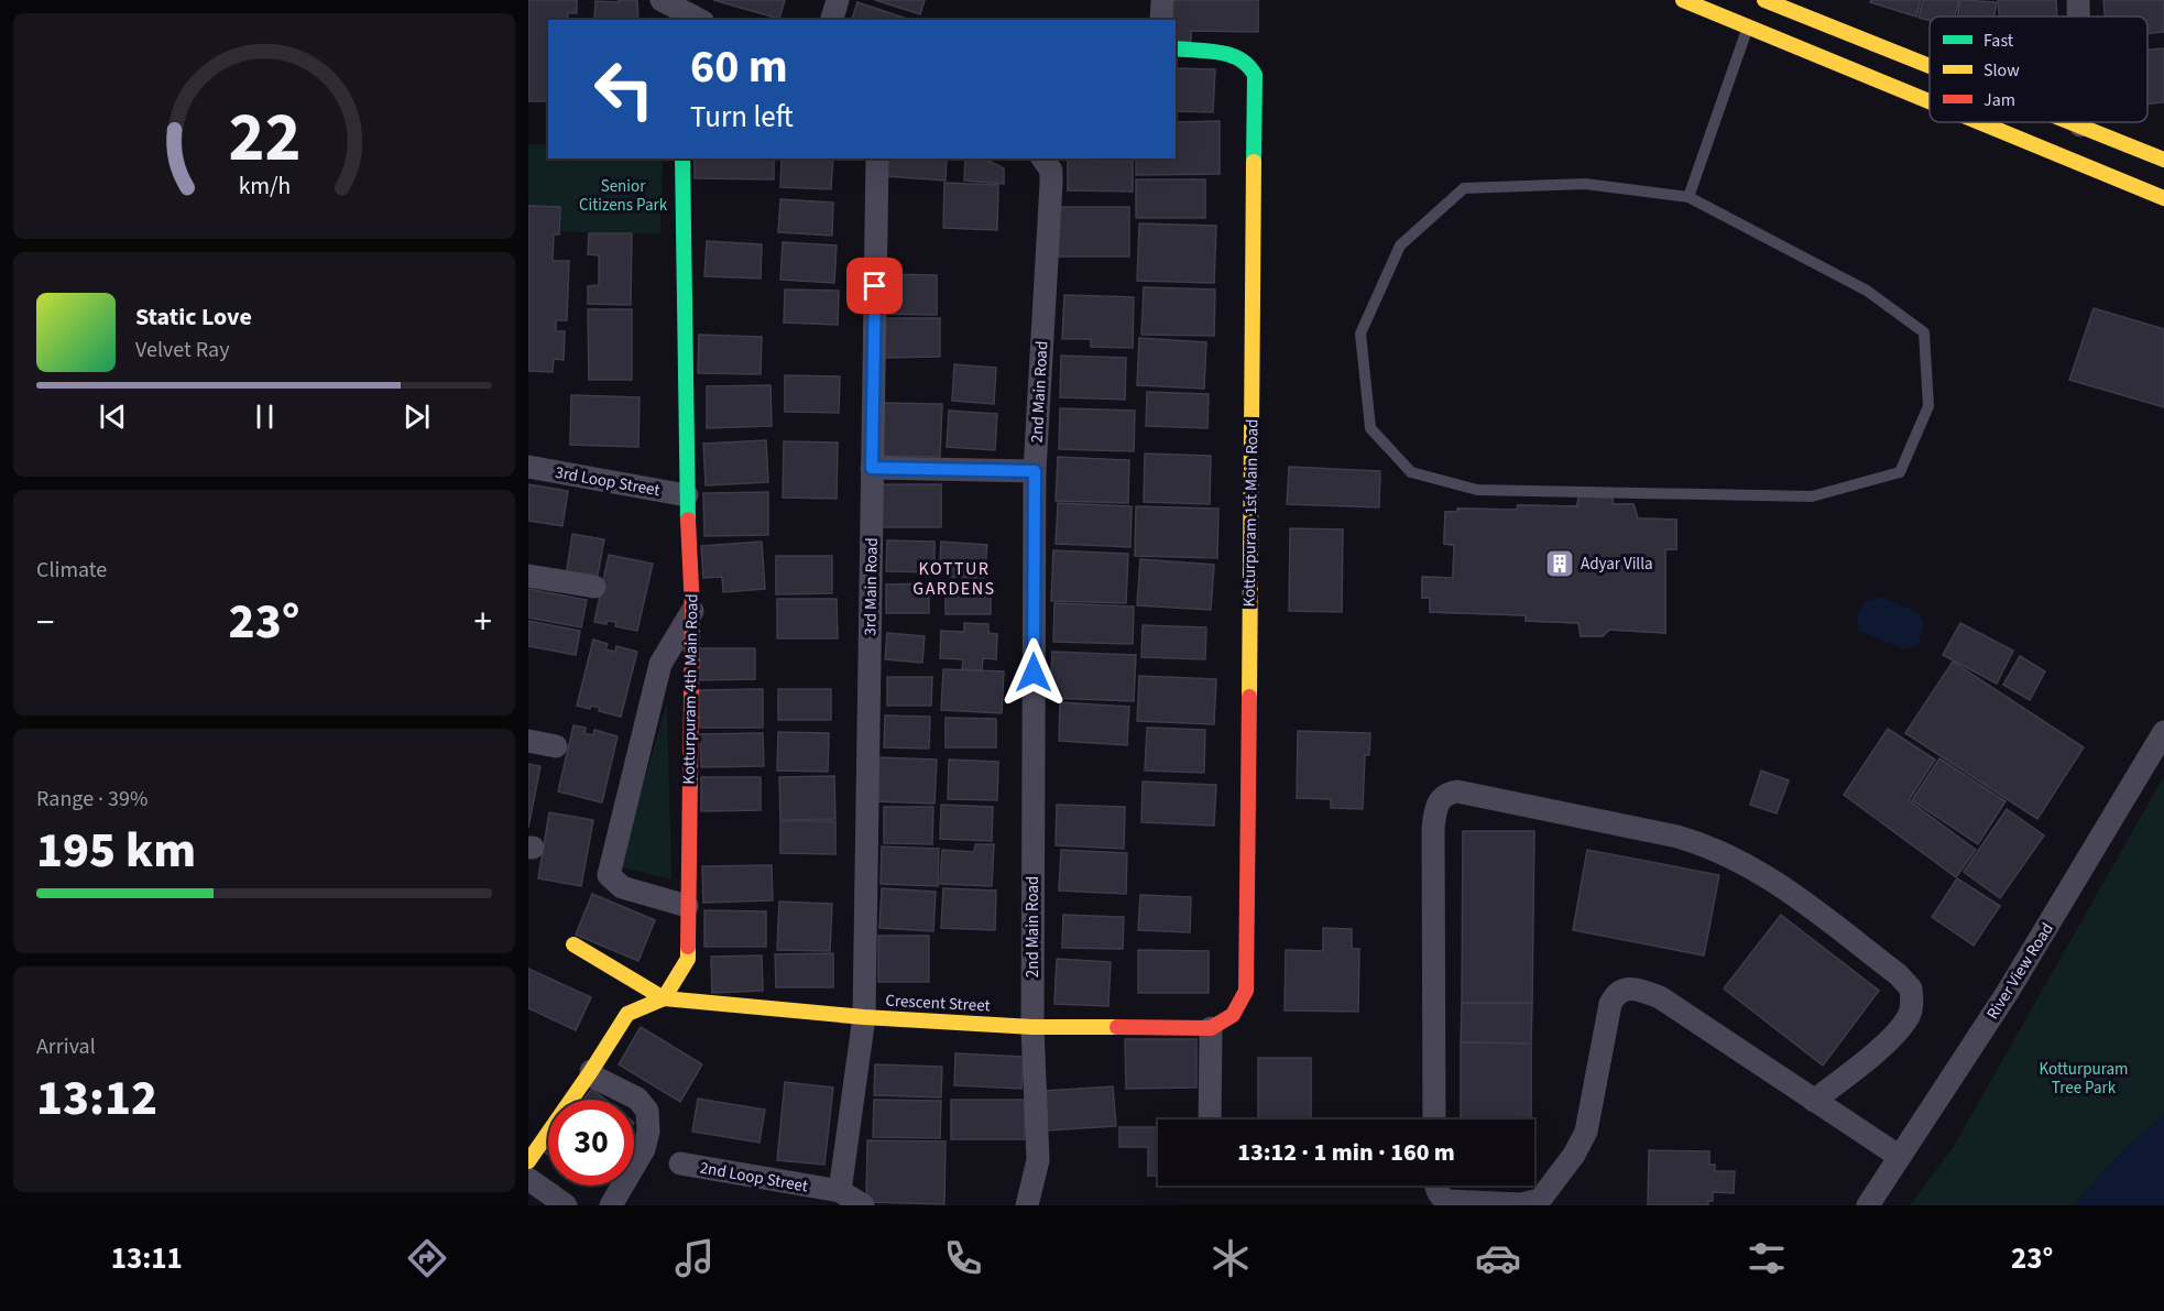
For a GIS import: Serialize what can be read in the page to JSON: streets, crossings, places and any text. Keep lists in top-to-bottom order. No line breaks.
{"streets":{"street":["2nd Main Road","3rd Loop Street","Kotturpuram 1st Main Road","3rd Main Road","Kotturpuram 4th Main Road","River View Road","Crescent Street","2nd Loop Street"]},"crossings":[["2nd Main Road","Crescent Street"],["3rd Loop Street","Kotturpuram 4th Main Road"],["Kotturpuram 1st Main Road","Crescent Street"],["3rd Main Road","Crescent Street"],["3rd Main Road","2nd Loop Street"],["Kotturpuram 4th Main Road","Crescent Street"]],"districts":["KOTTUR GARDENS"],"parks":["Senior Citizens Park","Kotturpuram Tree Park"],"places":{"building":["Adyar Villa"]},"legend":["Fast","Slow","Jam"],"page":{"turn":["60 m","Turn left"],"song":["Static Love","Velvet Ray"],"tile":["Climate",["Range · 39%","195 km"],["Arrival","13:12"]],"heat":["−","23°","+"],"limit":"30","trip":"13:12 · 1 min · 160 m","tabs":["13:11","23°"],"gauge":["22","km/h"]}}
